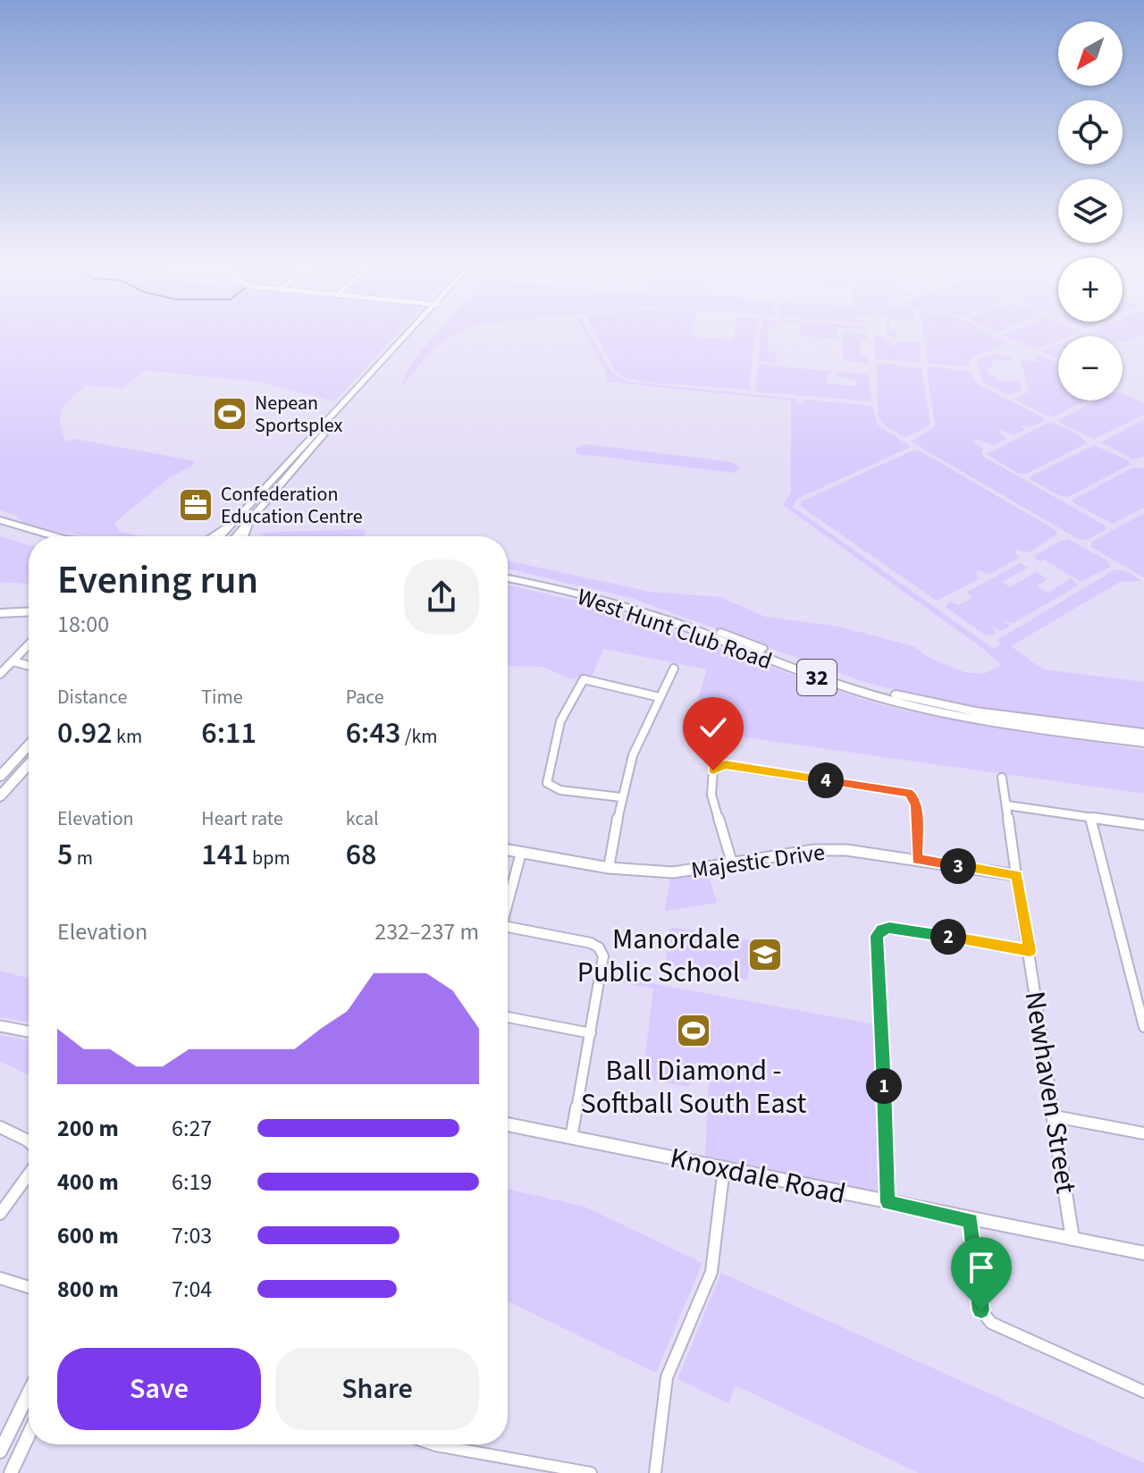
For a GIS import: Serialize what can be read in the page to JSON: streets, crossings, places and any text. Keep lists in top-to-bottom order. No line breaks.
{"streets":{"main road":["West Hunt Club Road","32"],"street":["Majestic Drive","Newhaven Street","Knoxdale Road"]},"crossings":[["Majestic Drive","Newhaven Street"],["Newhaven Street","Knoxdale Road"]],"places":{"sports":["Nepean Sportsplex","Ball Diamond - Softball South East"],"office":["Confederation Education Centre"],"school or university":["Manordale Public School"]},"north":"bottom left","page":{"map_buttons":["+","−"],"heading":["Evening run","18:00"],"stats":[["Distance","0.92 km"],["Time","6:11"],["Pace","6:43 /km"],["Elevation","5 m"],["Heart rate","141 bpm"],["kcal","68"]],"pins":["4","3","2","1"],"chart":["Elevation","232–237 m"],"list":[{"name":"200 m","note":"6:27"},{"name":"400 m","note":"6:19"},{"name":"600 m","note":"7:03"},{"name":"800 m","note":"7:04"}],"buttons":["Save","Share"]}}
